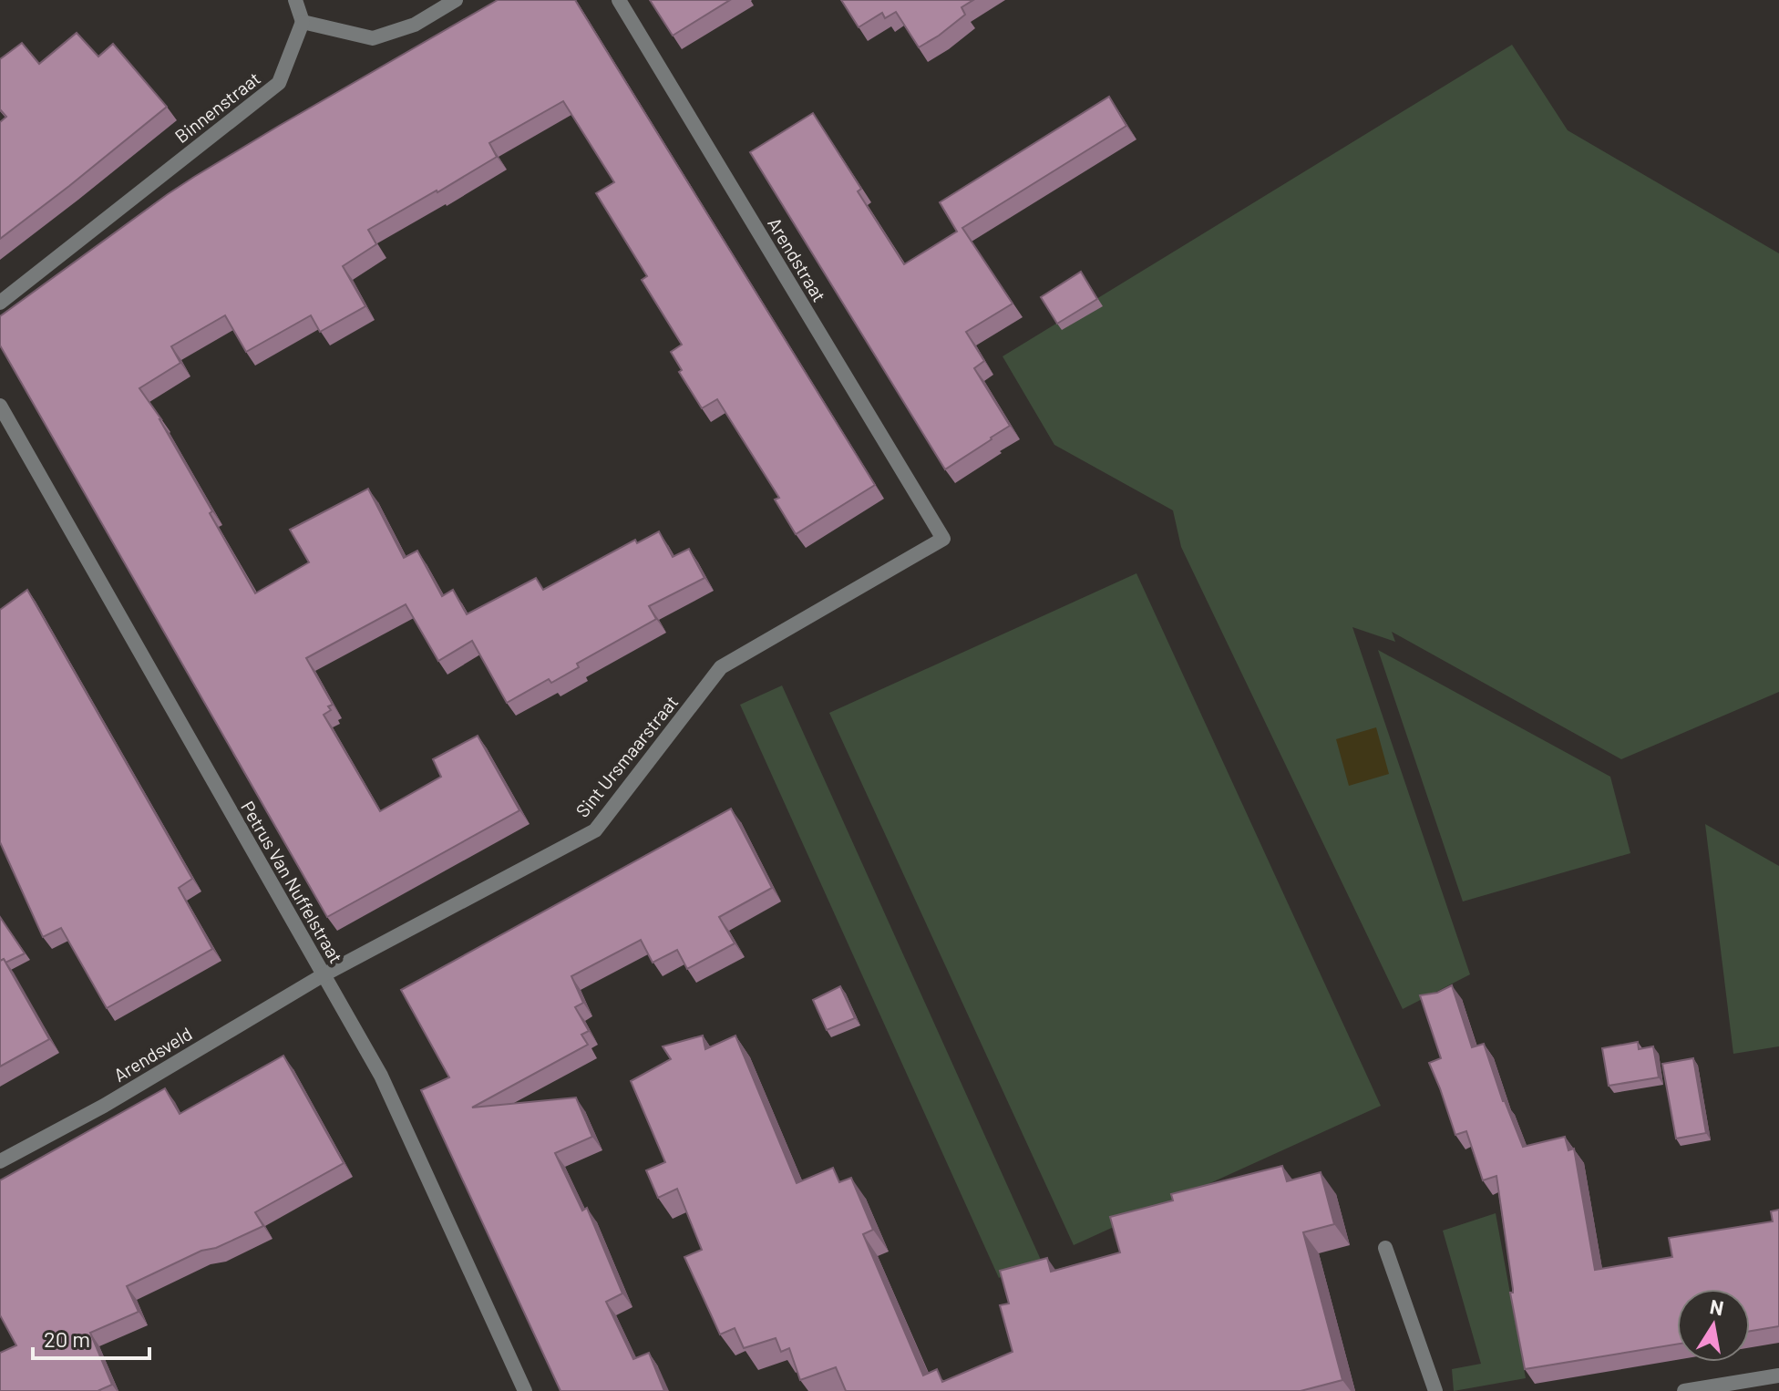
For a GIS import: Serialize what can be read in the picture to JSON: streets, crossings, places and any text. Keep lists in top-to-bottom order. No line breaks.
{"streets":{"street":["Binnenstraat","Arendstraat","Sint Ursmaarstraat","Petrus Van Nuffelstraat","Arendsveld"]},"crossings":[["Arendstraat","Sint Ursmaarstraat"],["Sint Ursmaarstraat","Petrus Van Nuffelstraat"],["Sint Ursmaarstraat","Arendsveld"],["Petrus Van Nuffelstraat","Arendsveld"]],"scale_bar":"20 m","north":"top"}
